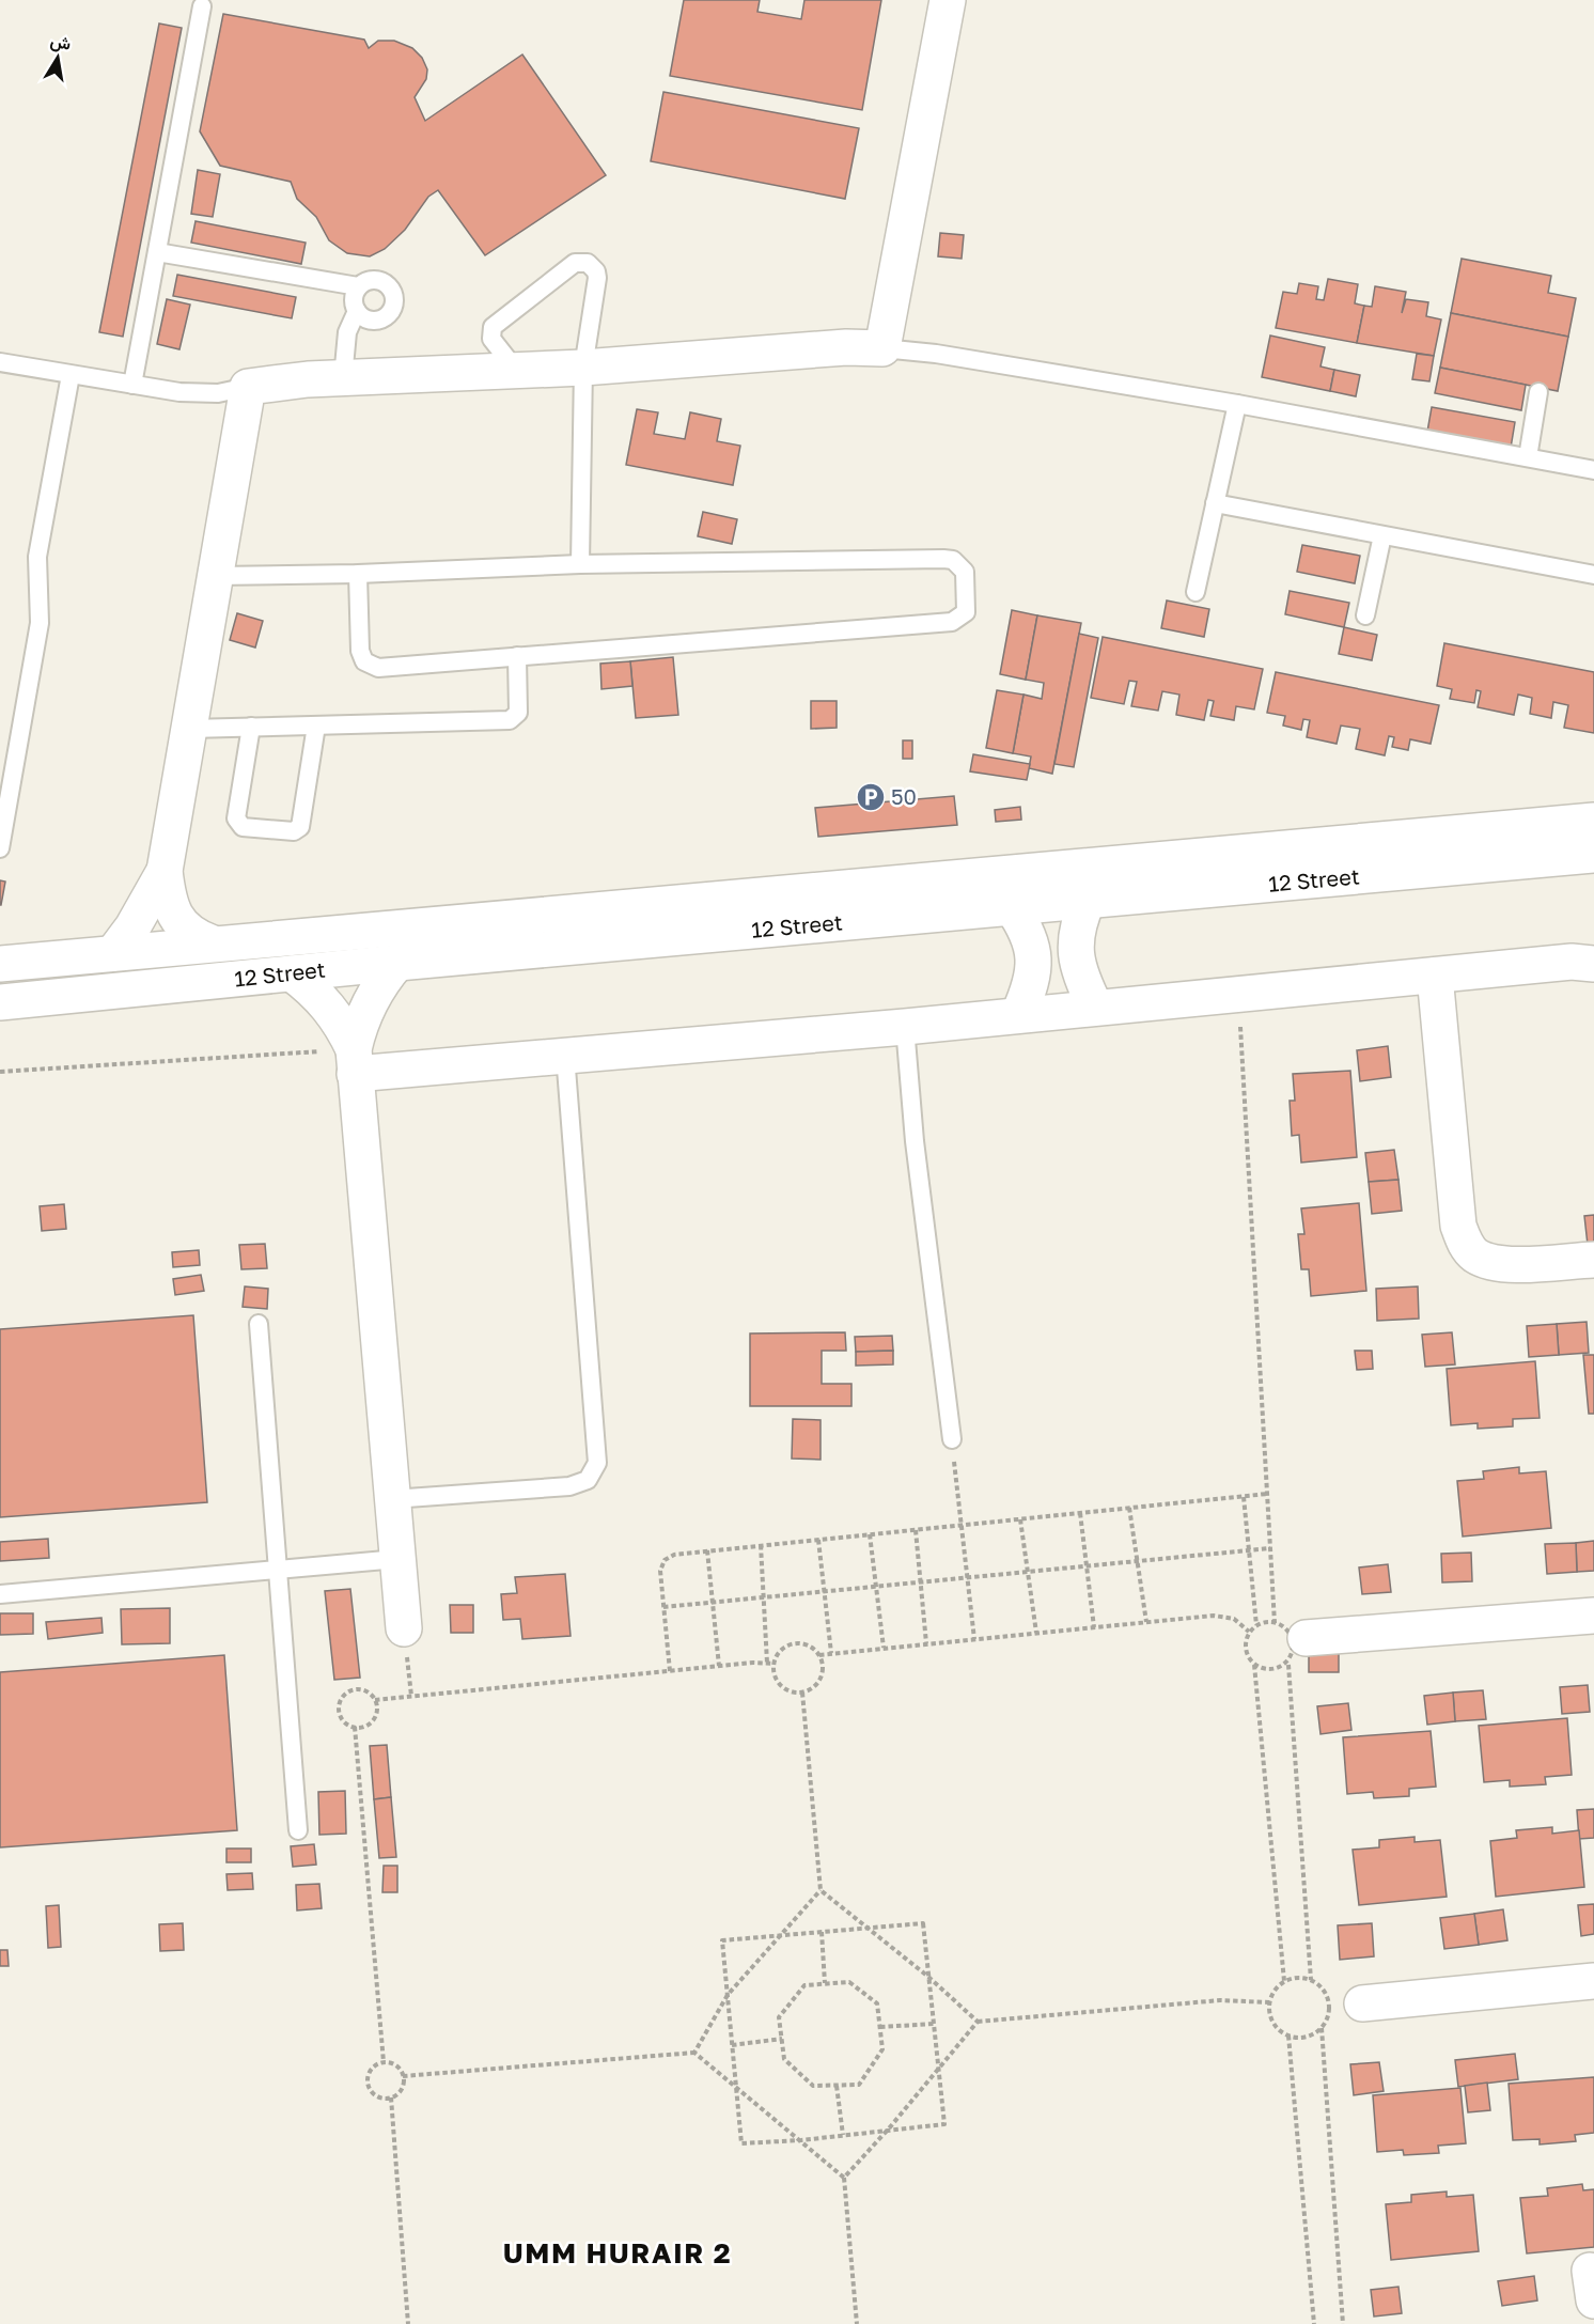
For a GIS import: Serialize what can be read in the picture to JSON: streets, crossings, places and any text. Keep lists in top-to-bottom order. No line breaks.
{"streets":{"street":["12 Street"]},"districts":["UMM HURAIR 2"],"places":{"parking":["50"]},"north":"top"}
